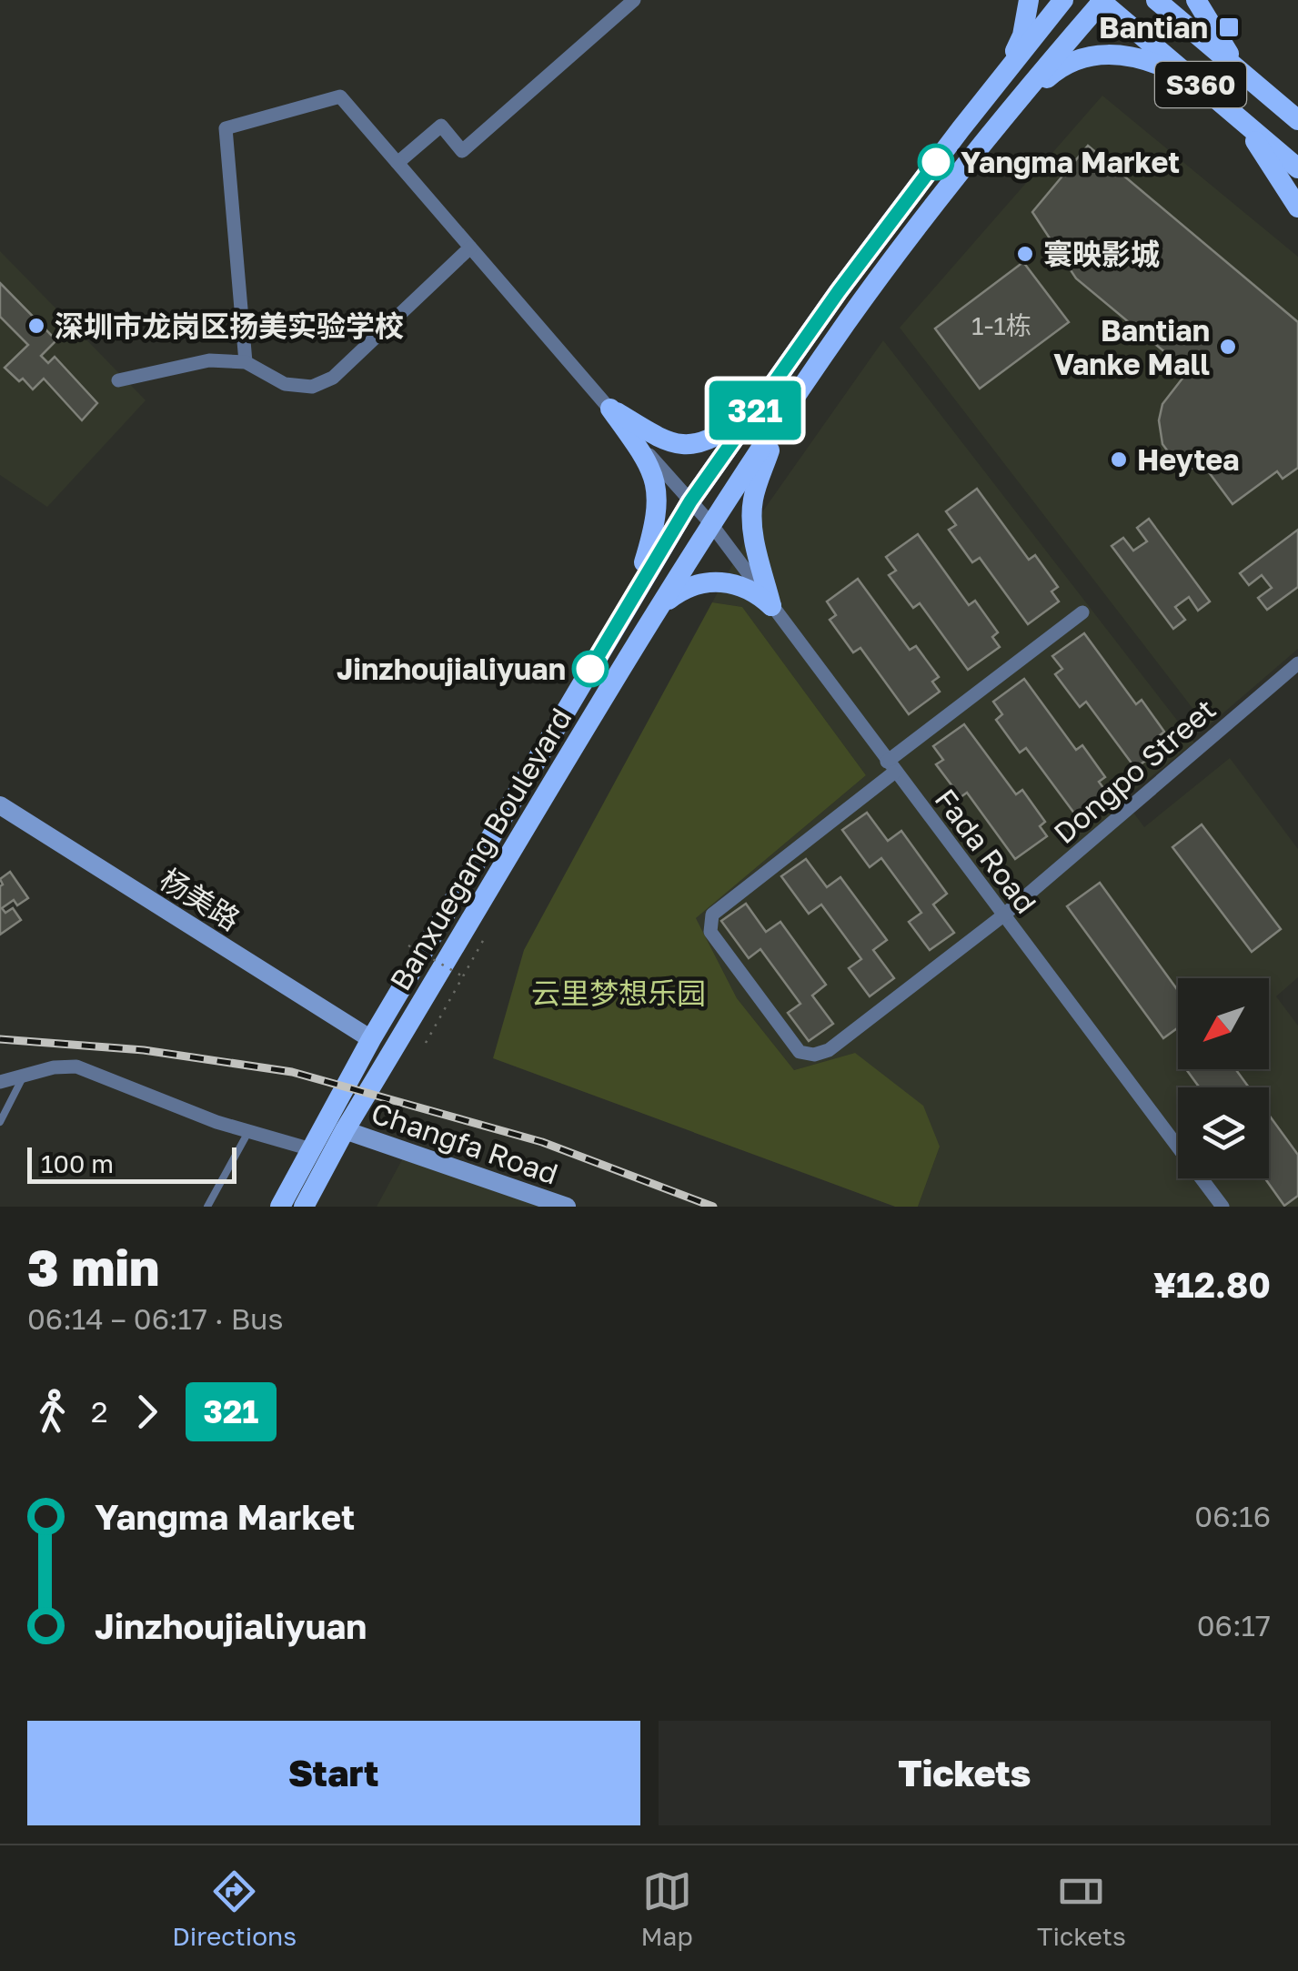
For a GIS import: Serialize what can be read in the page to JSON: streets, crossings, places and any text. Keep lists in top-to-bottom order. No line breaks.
{"streets":{"main road":["S360","Banxuegang Boulevard"],"street":["Dongpo Street","Fada Road","杨美路","Changfa Road"]},"crossings":[["S360","Banxuegang Boulevard"],["Dongpo Street","Fada Road"],["Banxuegang Boulevard","Fada Road"],["Banxuegang Boulevard","杨美路"],["Banxuegang Boulevard","Changfa Road"]],"parks":["云里梦想乐园"],"places":{"transit":["Bantian"],"other":["Yangma Market","寰映影城","深圳市龙岗区扬美实验学校","Bantian Vanke Mall","Heytea","Jinzhoujialiyuan"]},"lines":["bus line 321"],"house_numbers":["1-1栋"],"scale_bar":"100 m","north":"bottom left","page":{"on_map":"321","scale":"100 m","heading":["3 min","06:14 – 06:17 · Bus","¥12.80"],"legs":["2","321"],"list":[{"name":"Yangma Market","value":"06:16"},{"name":"Jinzhoujialiyuan","value":"06:17"}],"buttons":["Start","Tickets"],"tabs":["Directions","Map","Tickets"]}}
